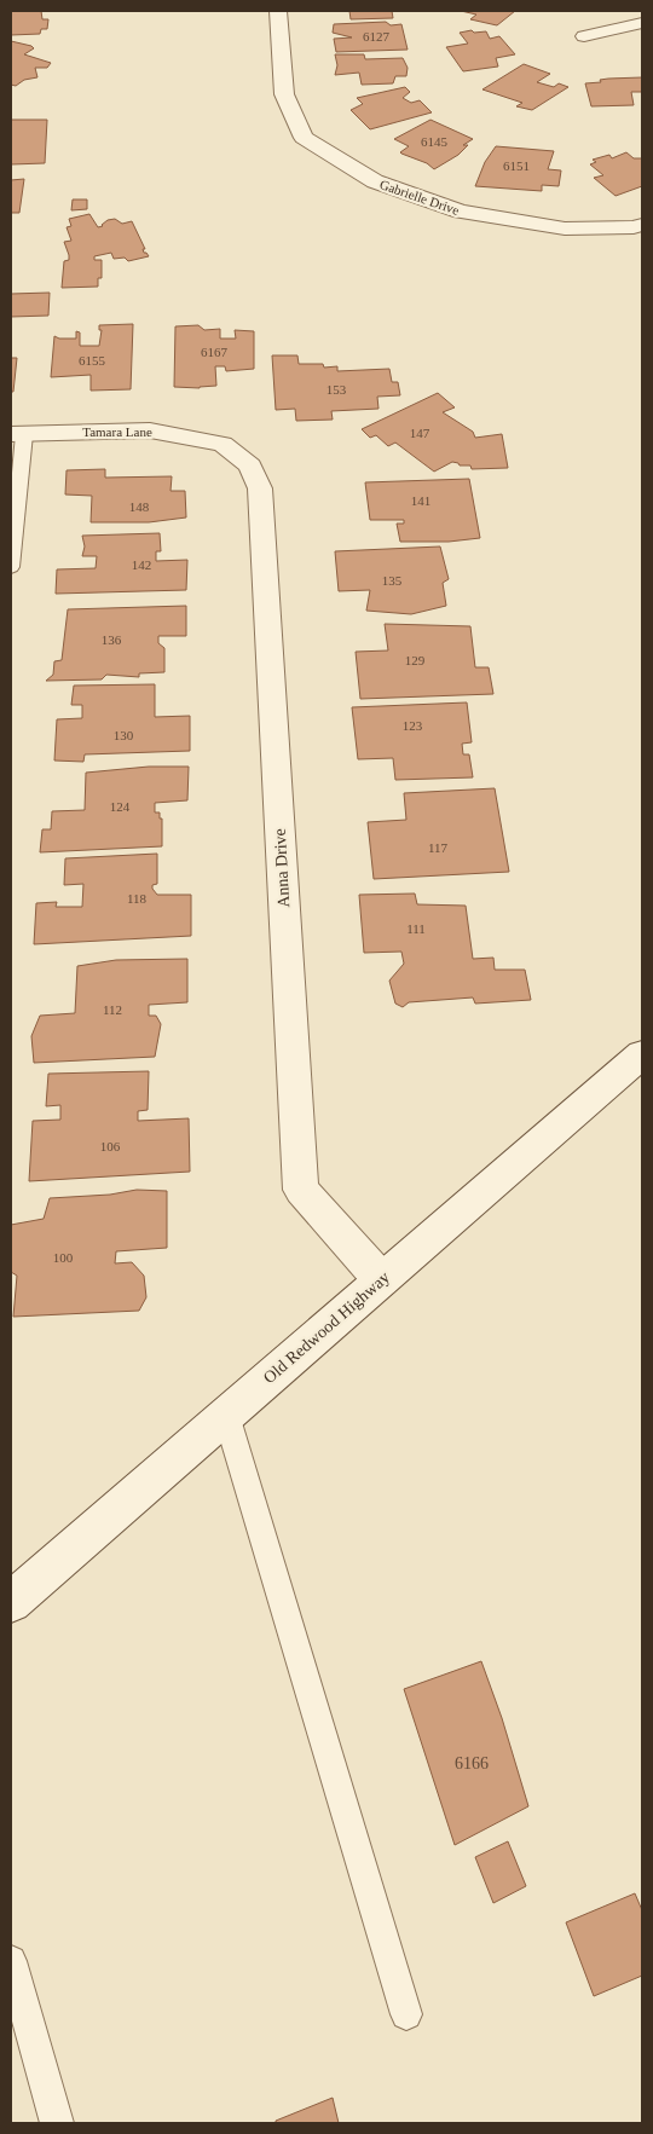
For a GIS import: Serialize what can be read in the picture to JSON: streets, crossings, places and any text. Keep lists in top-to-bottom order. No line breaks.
{"streets":{"street":["Gabrielle Drive","Tamara Lane","Anna Drive","Old Redwood Highway"]},"crossings":[["Tamara Lane","Anna Drive"],["Anna Drive","Old Redwood Highway"]],"house_numbers":["6127","6145","6151","6167","6155","153","147","141","148","142","135","136","129","123","130","124","117","118","111","112","106","100","6166"]}
